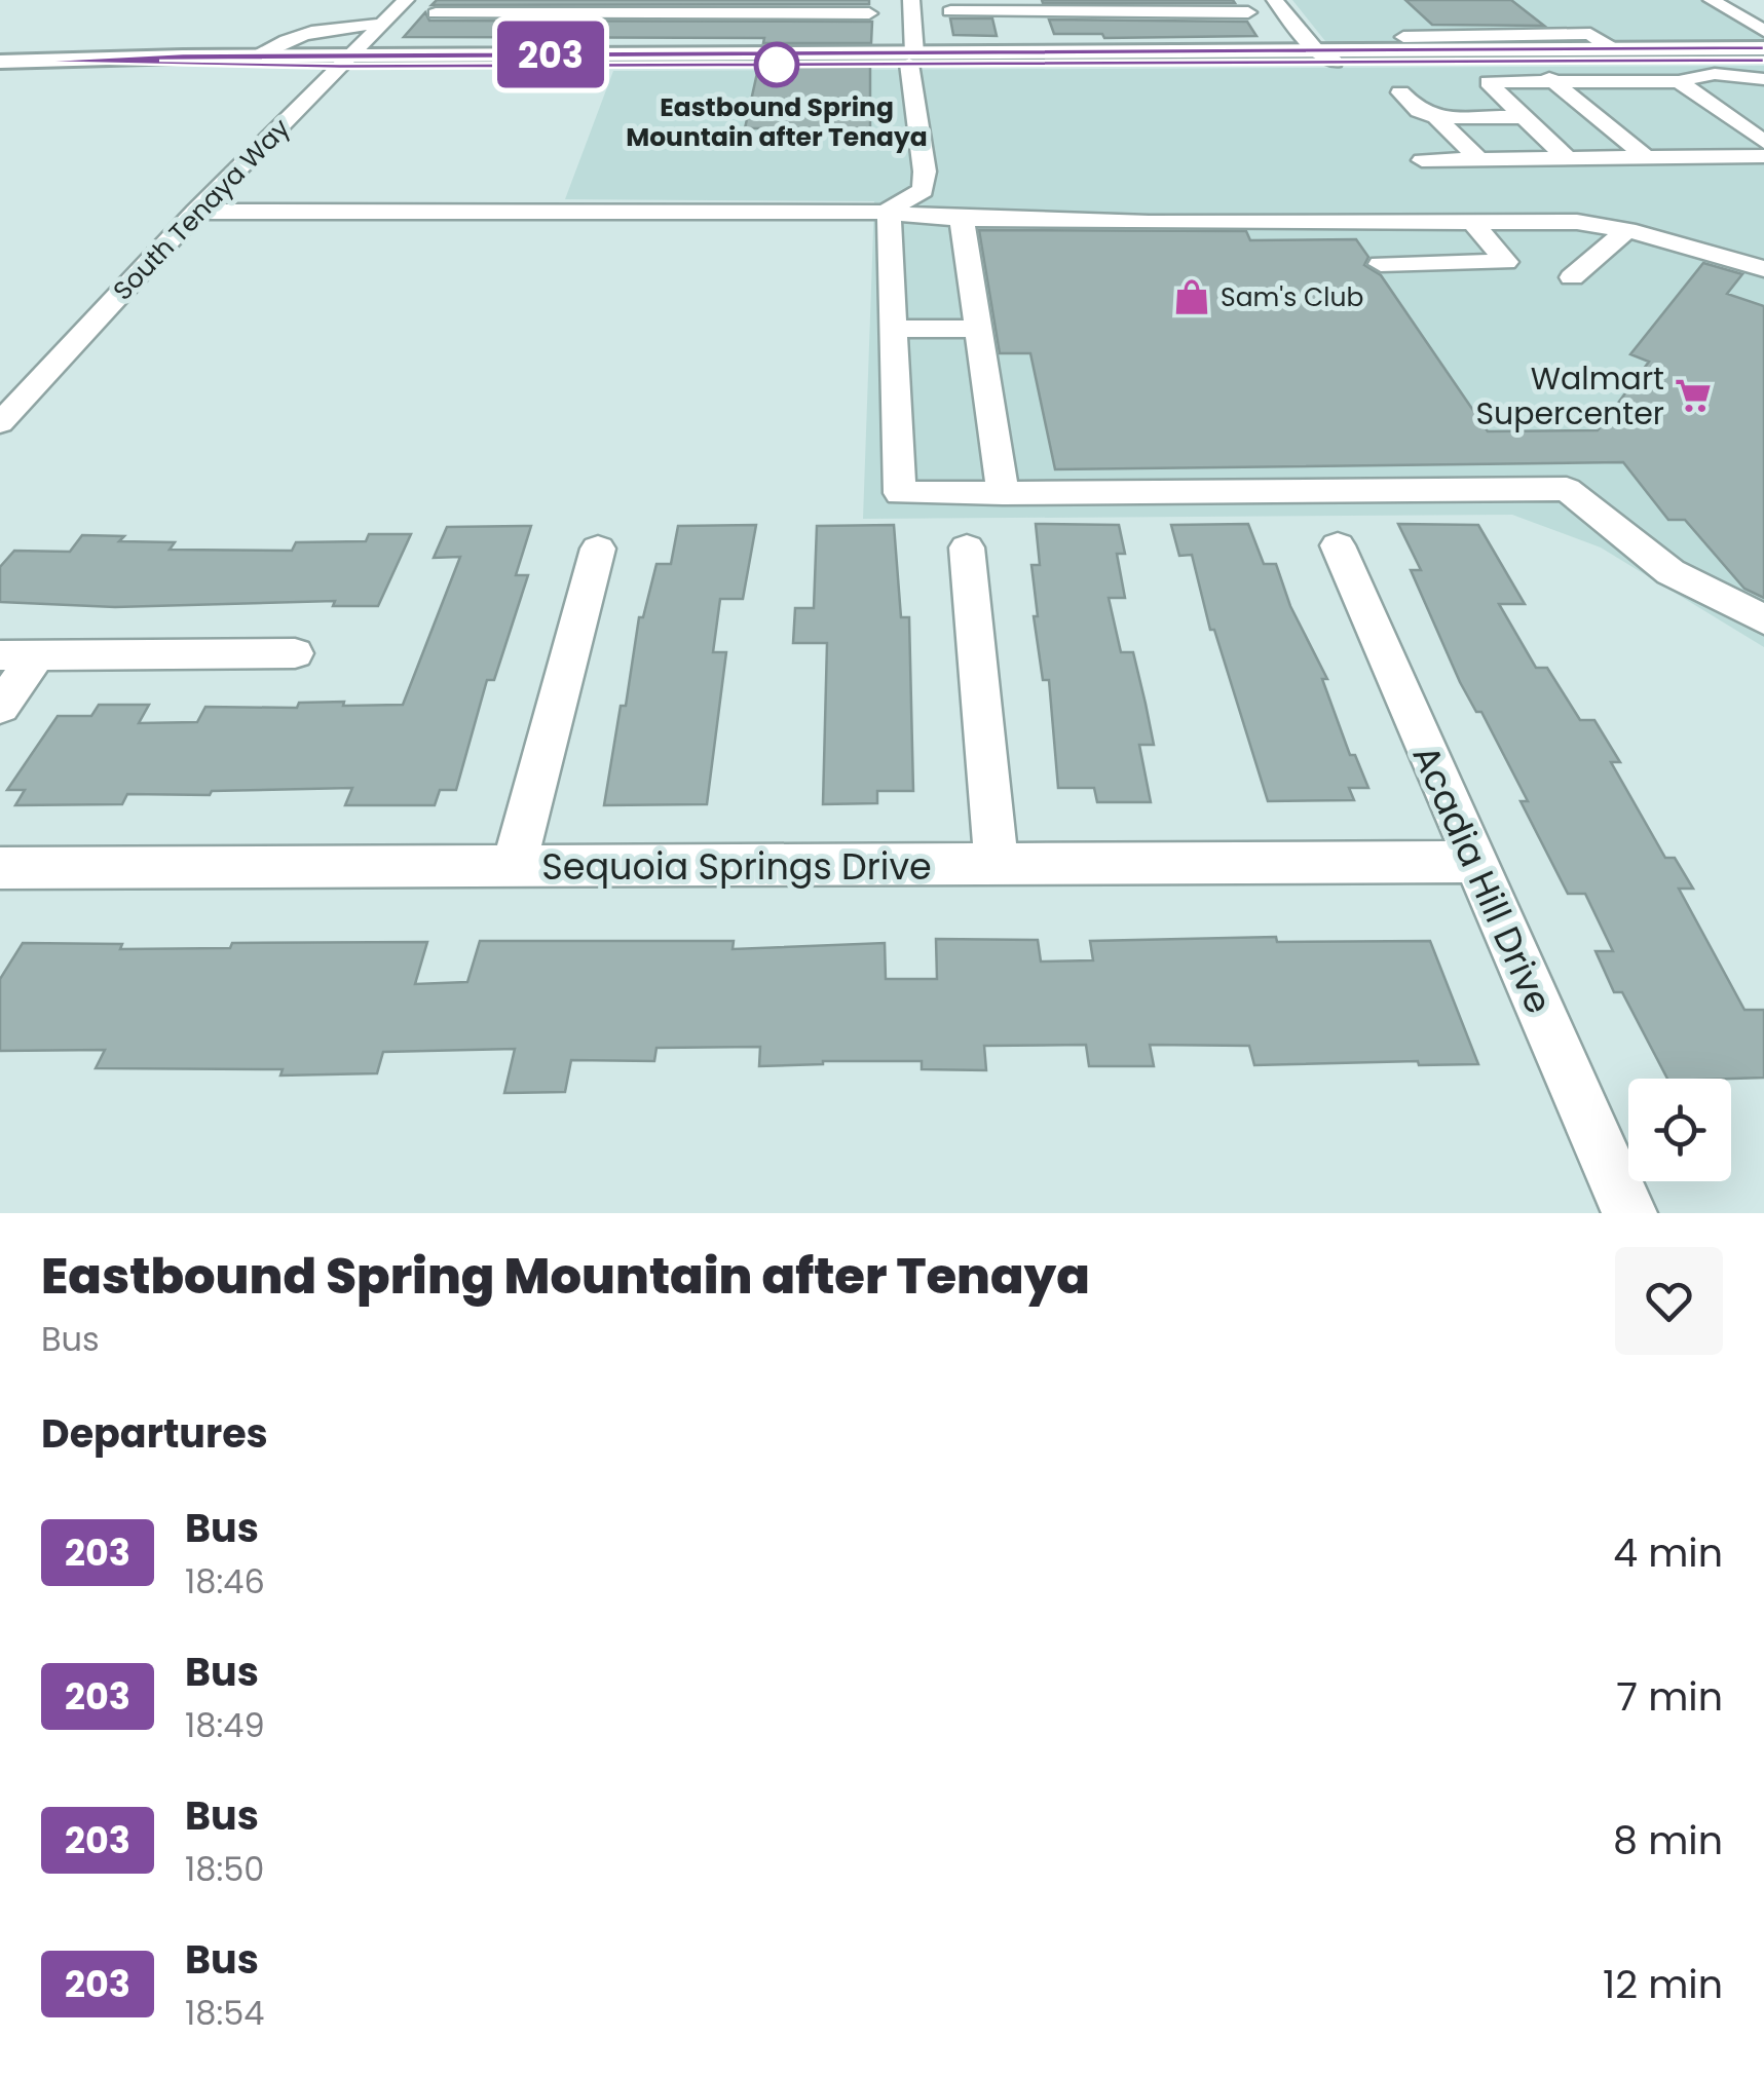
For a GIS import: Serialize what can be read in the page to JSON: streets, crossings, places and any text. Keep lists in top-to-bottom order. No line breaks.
{"streets":{"street":["South Tenaya Way","Sequoia Springs Drive","Acadia Hill Drive"]},"crossings":[["Sequoia Springs Drive","Acadia Hill Drive"]],"places":{"other":["Eastbound Spring Mountain after Tenaya"],"shop":["Sam's Club"],"supermarket":["Walmart Supercenter"]},"lines":["bus line 203"],"page":{"on_map":"203","heading":[["Eastbound Spring Mountain after Tenaya","Bus"],"Departures"],"list":[{"mark":"203","name":"Bus","note":"18:46","value":"4 min"},{"mark":"203","name":"Bus","note":"18:49","value":"7 min"},{"mark":"203","name":"Bus","note":"18:50","value":"8 min"},{"mark":"203","name":"Bus","note":"18:54","value":"12 min"}]}}
